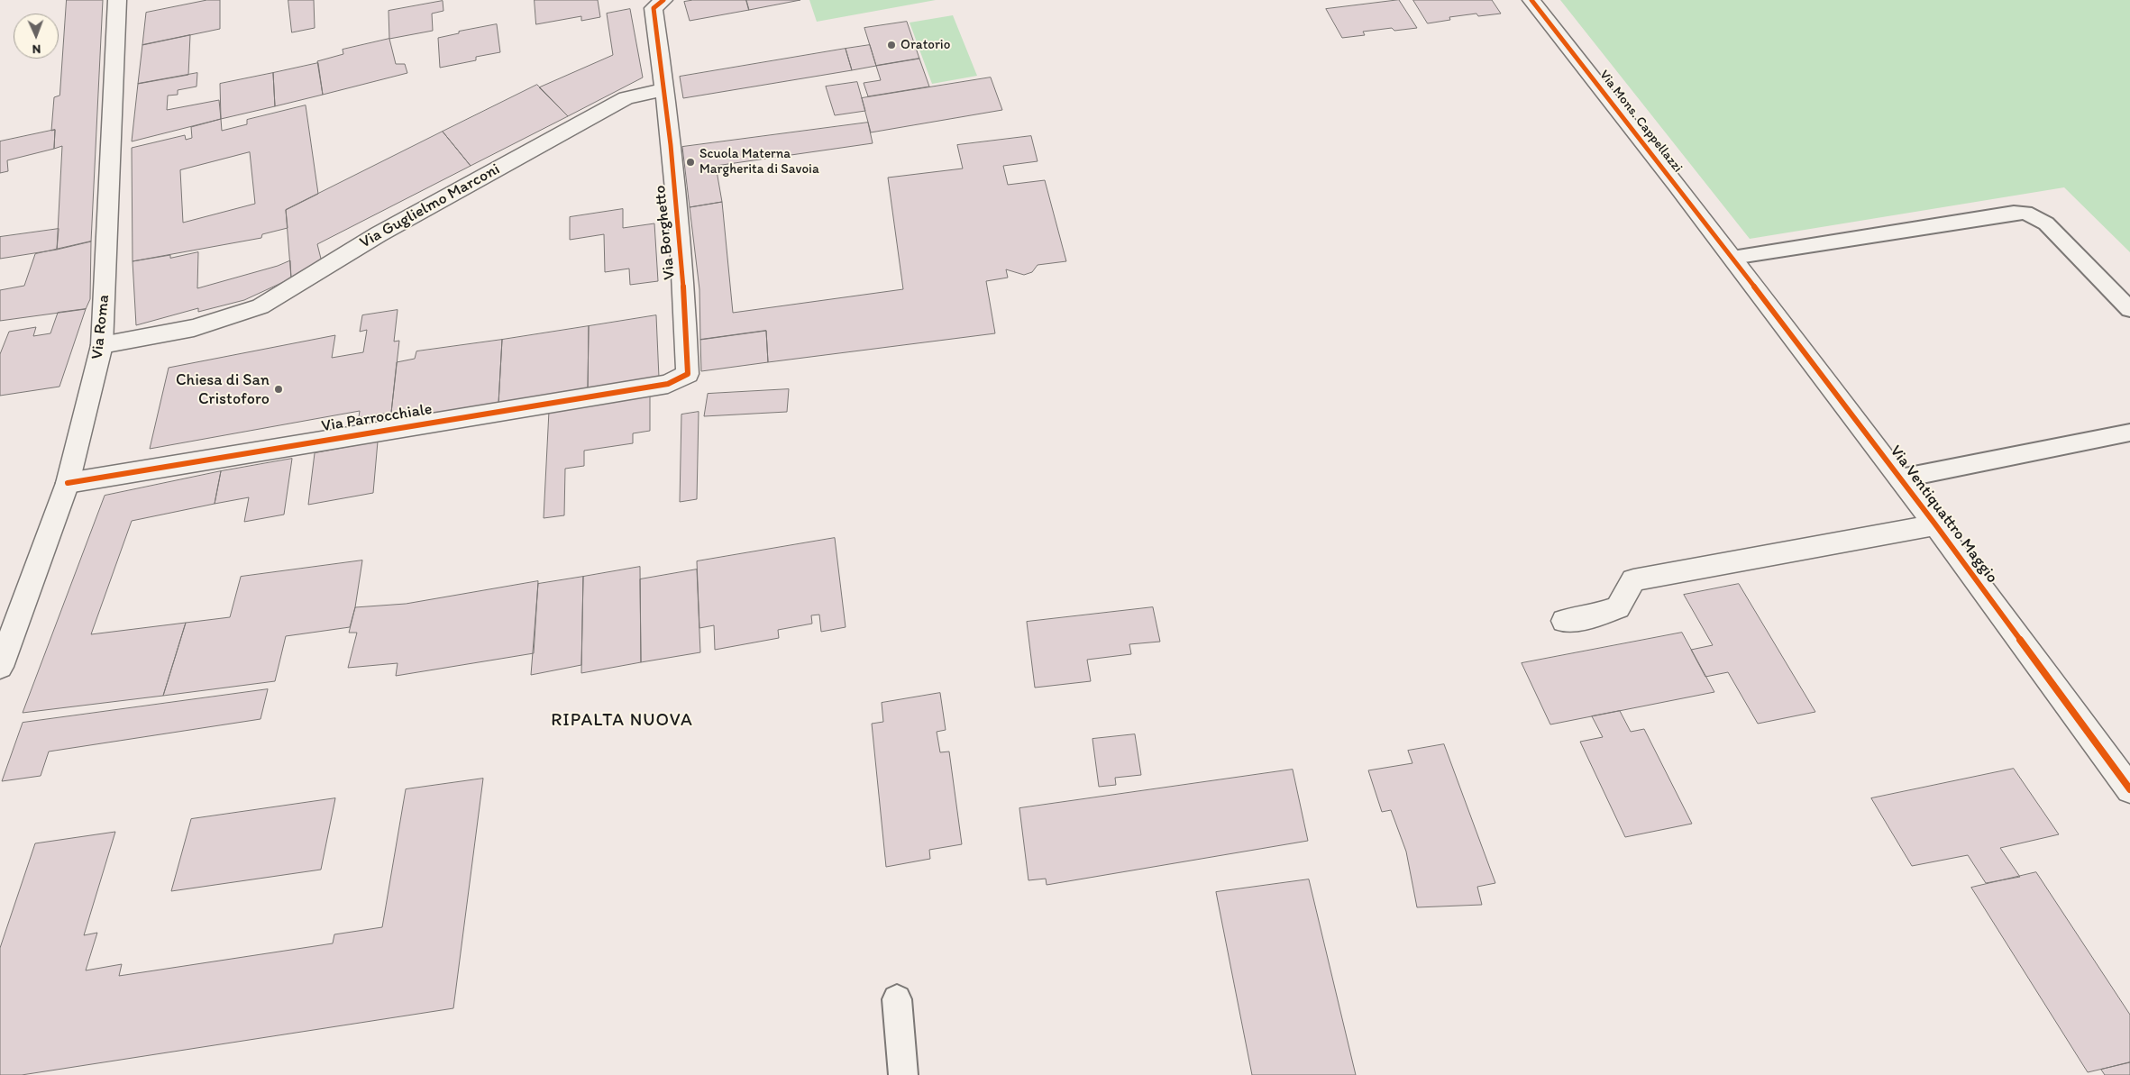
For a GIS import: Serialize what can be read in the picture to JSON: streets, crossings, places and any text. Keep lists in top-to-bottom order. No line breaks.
{"streets":{"street":["Via Mons. Cappellazzi","Via Guglielmo Marconi","Via Borghetto","Via Roma","Via Parrocchiale","Via Ventiquattro Maggio"]},"crossings":[["Via Mons. Cappellazzi","Via Ventiquattro Maggio"],["Via Guglielmo Marconi","Via Borghetto"],["Via Guglielmo Marconi","Via Roma"],["Via Borghetto","Via Parrocchiale"],["Via Roma","Via Parrocchiale"]],"districts":["RIPALTA NUOVA"],"places":["Oratorio","Scuola Materna Margherita di Savoia","Chiesa di San Cristoforo"],"north":"bottom"}
